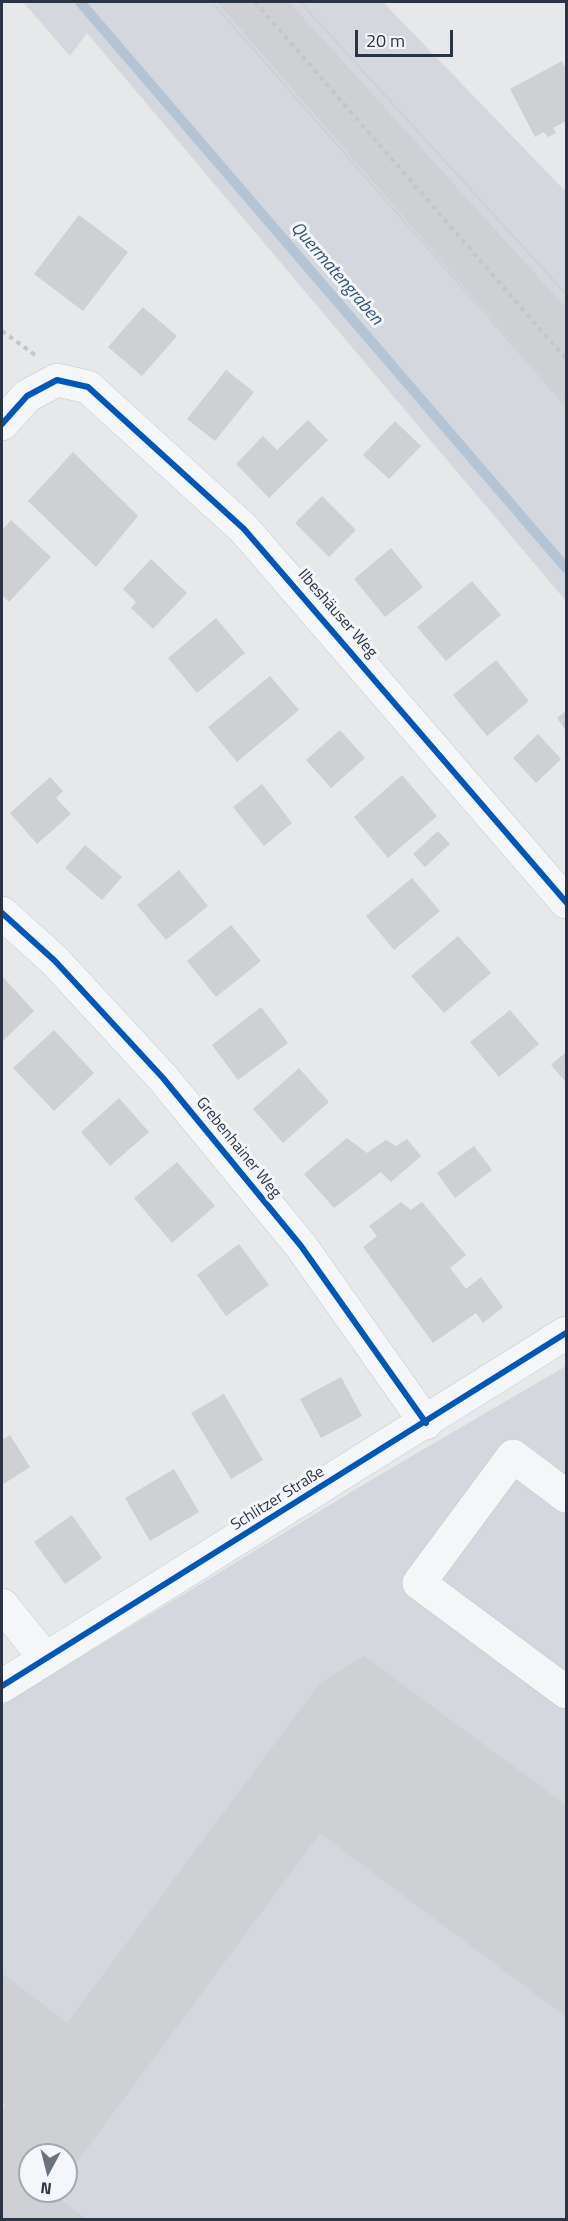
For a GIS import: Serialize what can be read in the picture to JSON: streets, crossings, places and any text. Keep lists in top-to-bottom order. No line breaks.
{"streets":{"street":["Ilbeshäuser Weg","Grebenhainer Weg","Schlitzer Straße"]},"crossings":[["Grebenhainer Weg","Schlitzer Straße"]],"water":["Quermatengraben"],"scale_bar":"20 m","north":"bottom"}
